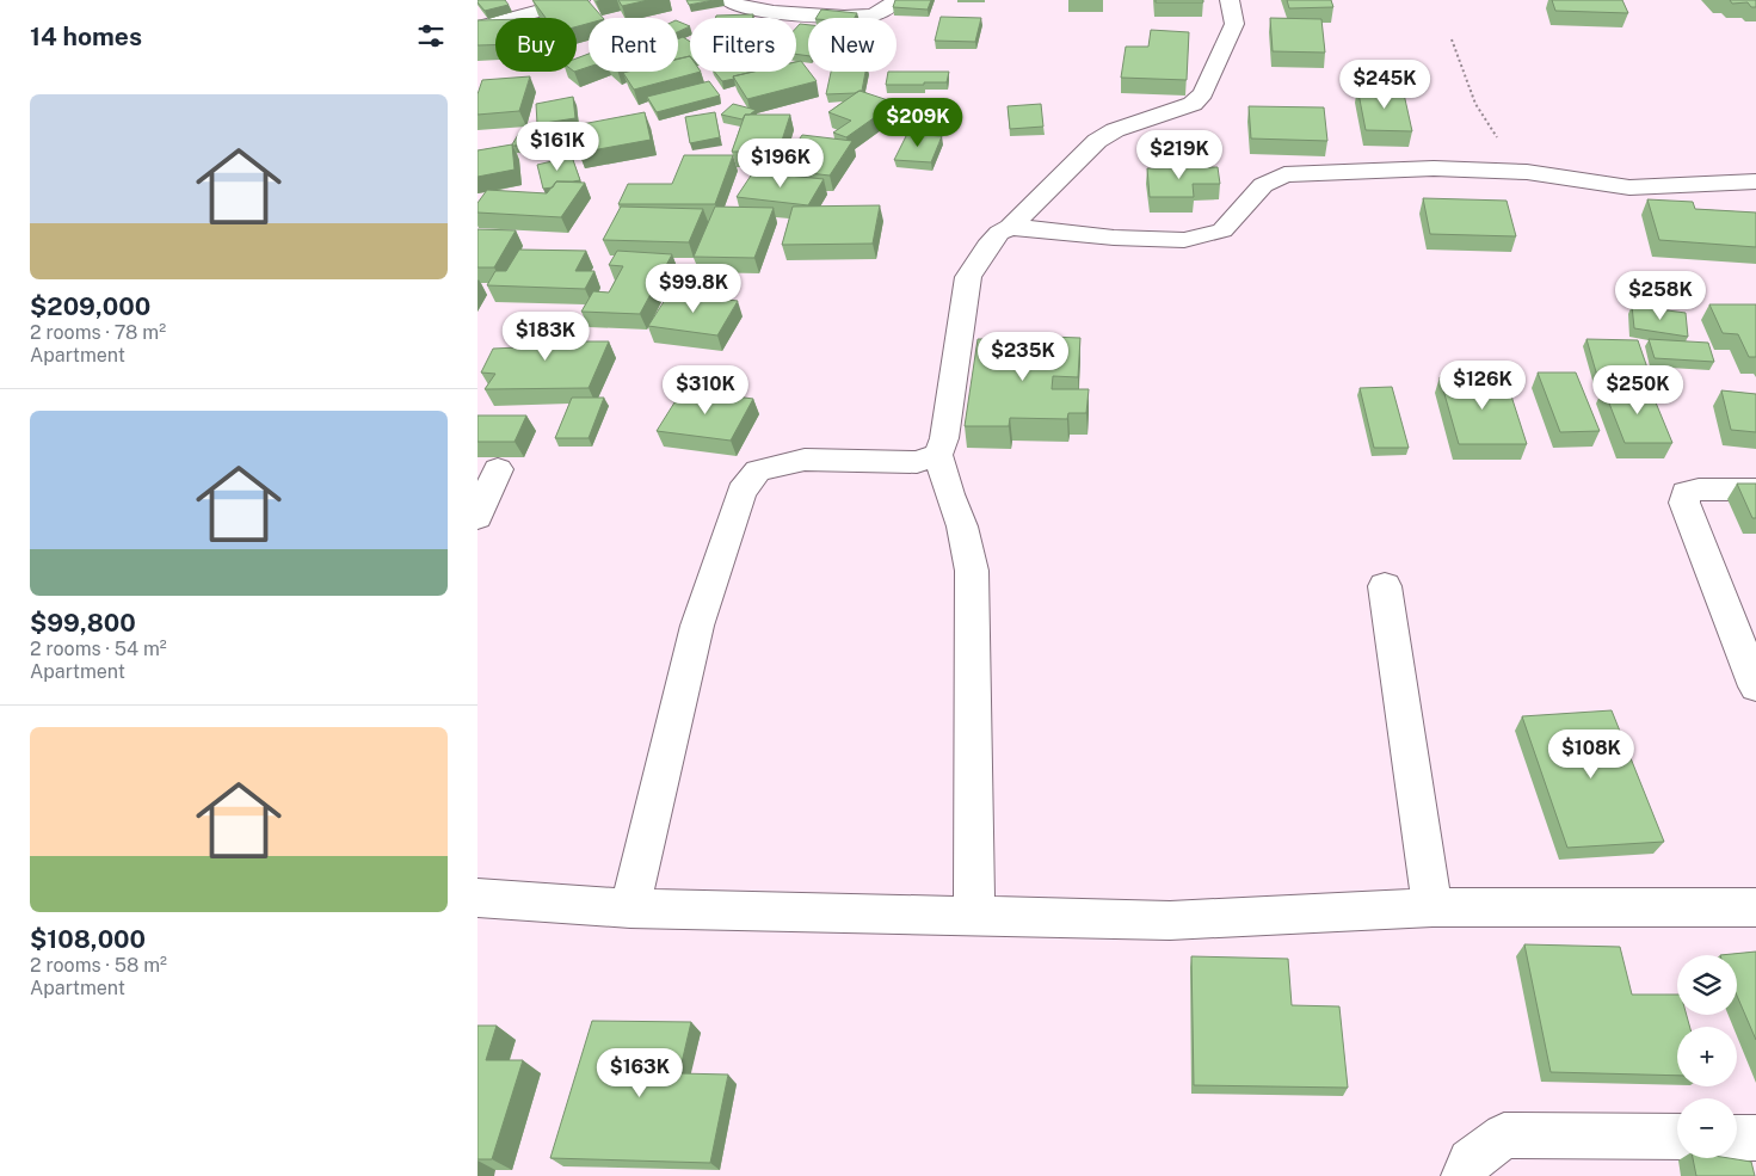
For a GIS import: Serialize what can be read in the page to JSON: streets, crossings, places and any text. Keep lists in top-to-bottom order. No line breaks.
{"page":{"heading":"14 homes","chip":["Buy","Rent","Filters","New"],"price":["$245K","$209K","$161K","$219K","$196K","$99.8K","$258K","$183K","$235K","$126K","$310K","$250K","$108K","$163K"],"list":[{"name":"$209,000","note":"2 rooms · 78 m² · Apartment"},{"name":"$99,800","note":"2 rooms · 54 m² · Apartment"},{"name":"$108,000","note":"2 rooms · 58 m² · Apartment"}],"map_buttons":["+","−"]}}
